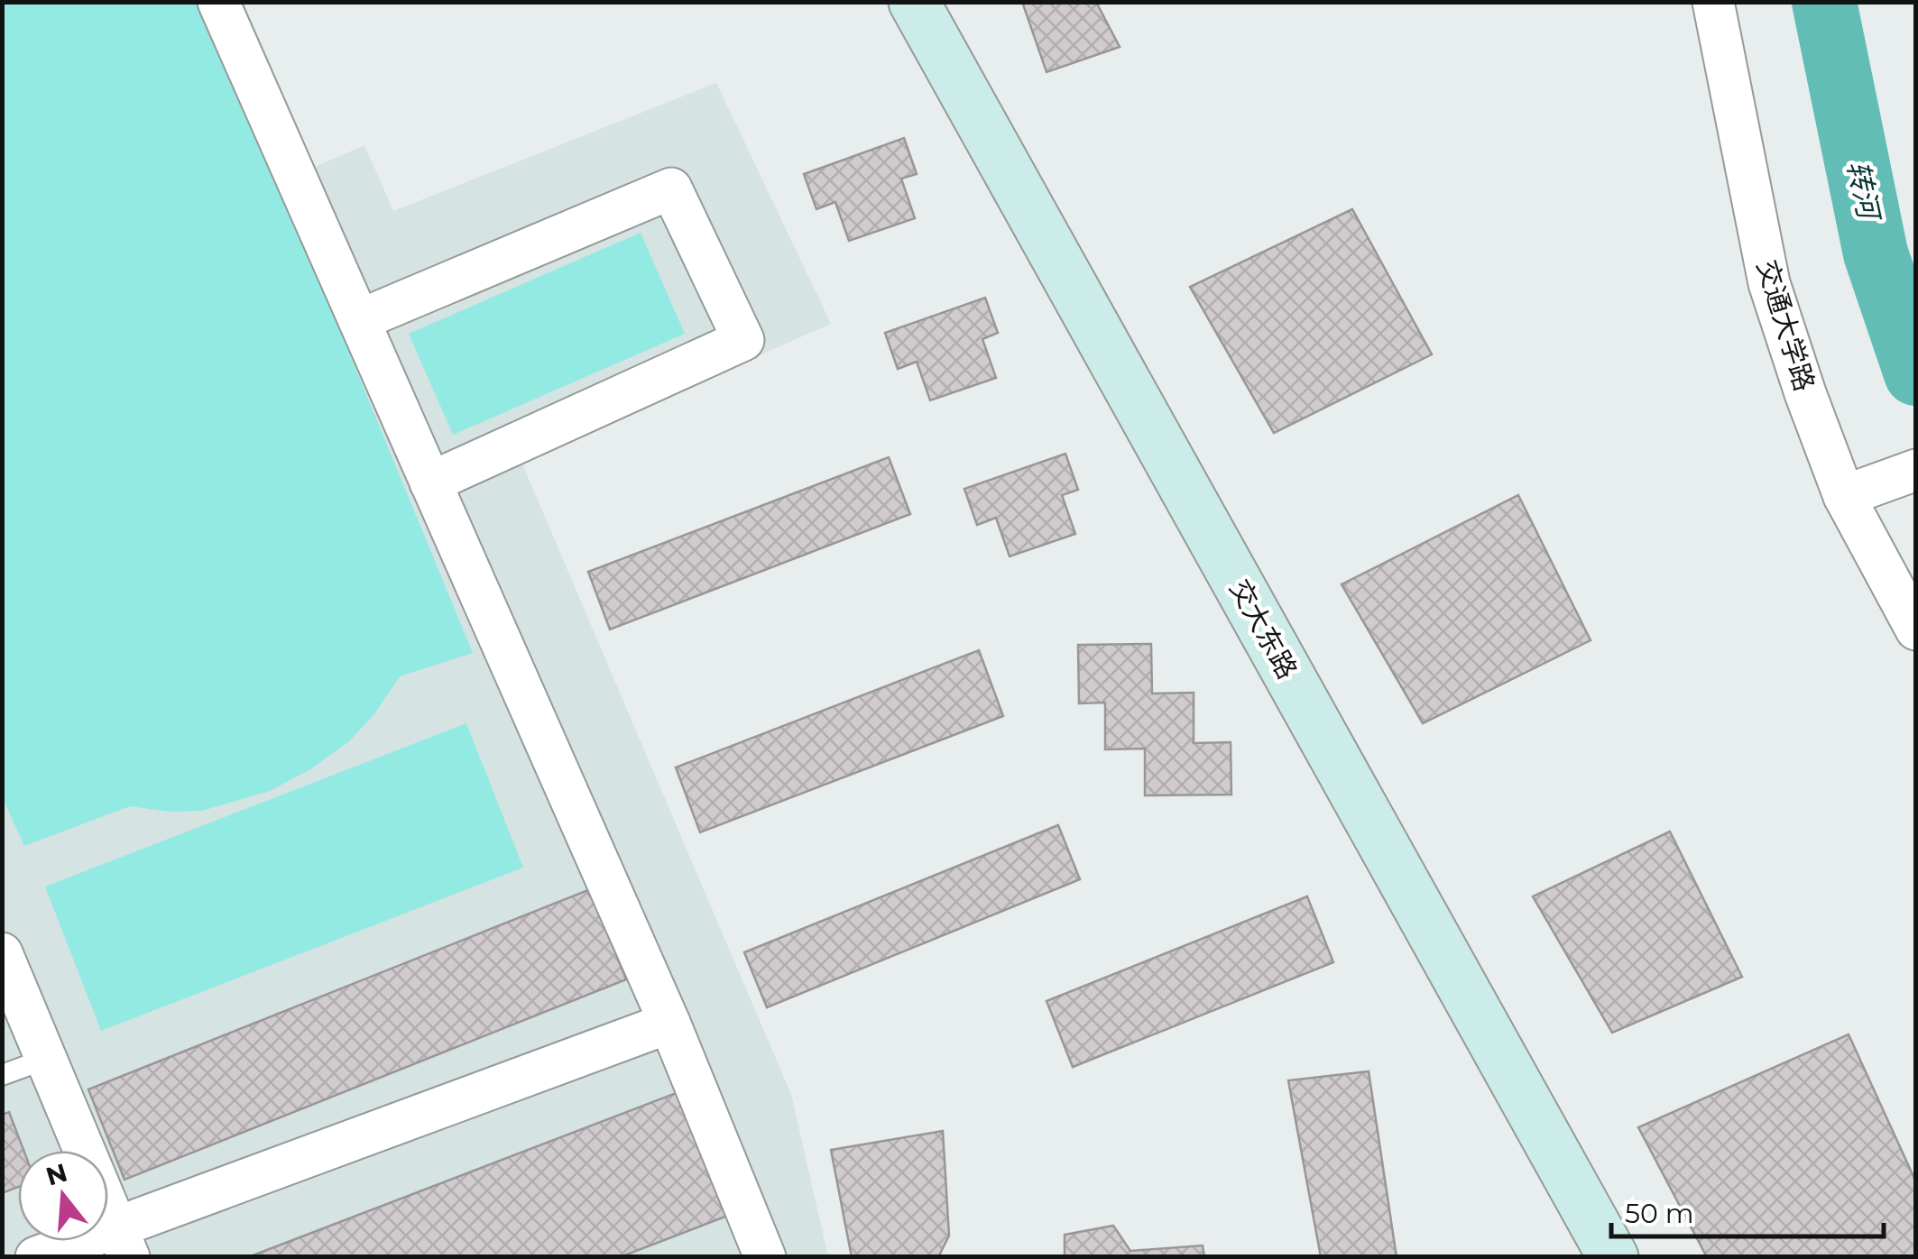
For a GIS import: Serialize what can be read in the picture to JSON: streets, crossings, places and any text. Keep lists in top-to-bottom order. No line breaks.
{"streets":{"street":["交通大学路","交大东路"]},"water":["转河"],"scale_bar":"50 m","north":"top"}
